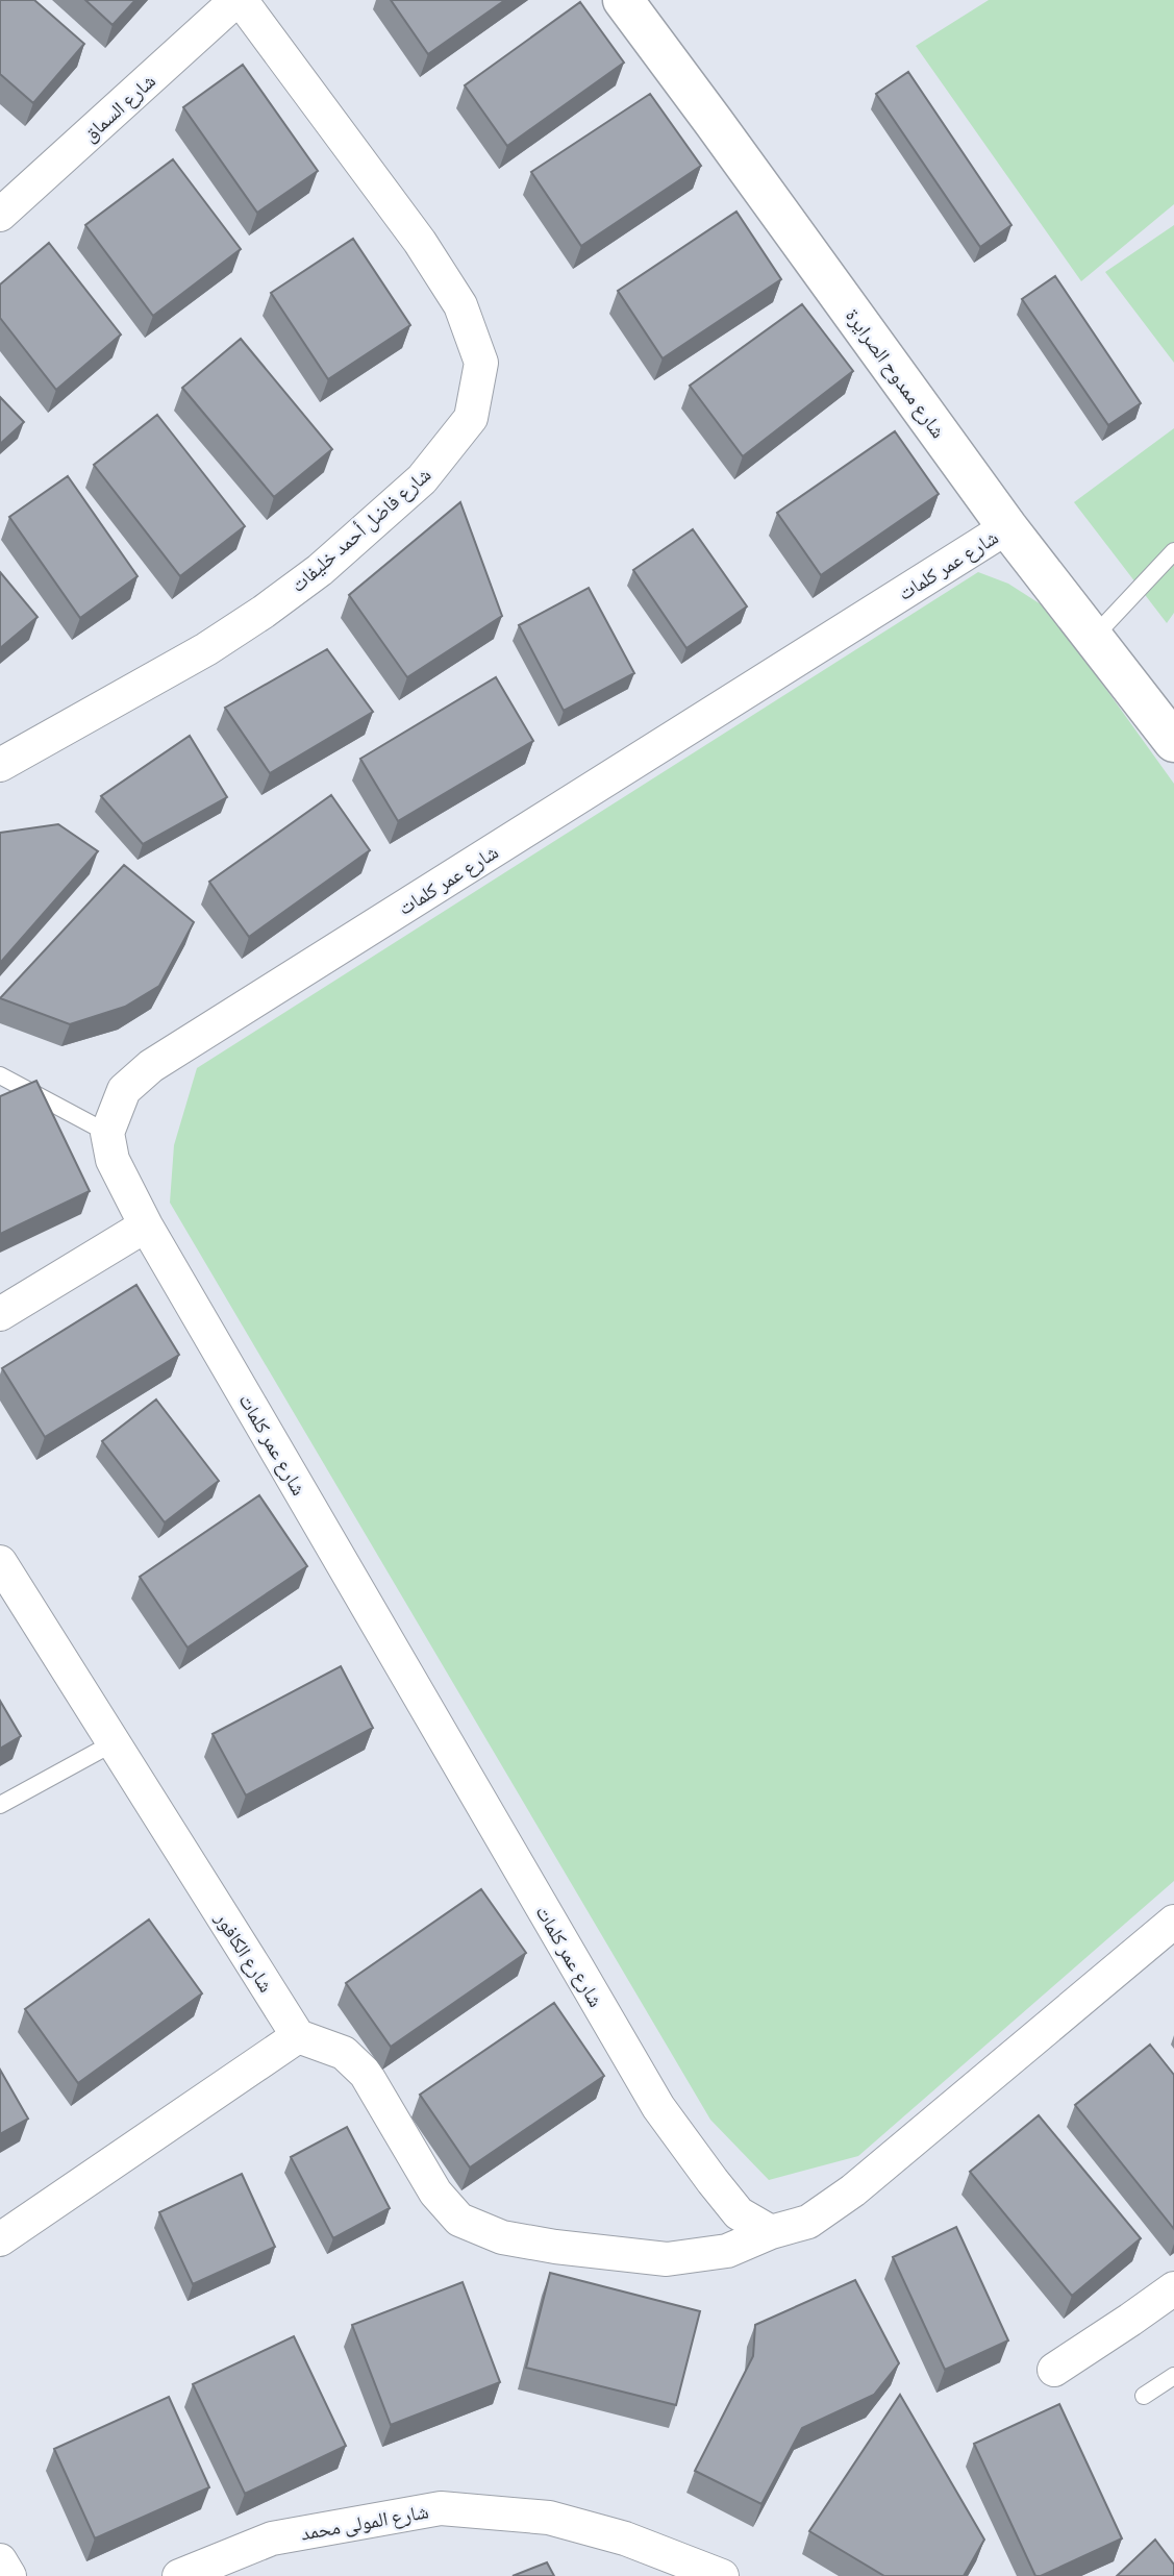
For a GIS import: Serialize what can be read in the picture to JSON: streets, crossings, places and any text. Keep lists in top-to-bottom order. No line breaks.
{"streets":{"street":["شارع السماق","شارع ممدوح الصرايرة","شارع فاضل أحمد خليفات","شارع عمر كلمات","شارع الكافور","شارع المولى محمد"]},"crossings":[["شارع السماق","شارع فاضل أحمد خليفات"],["شارع ممدوح الصرايرة","شارع عمر كلمات"]]}
